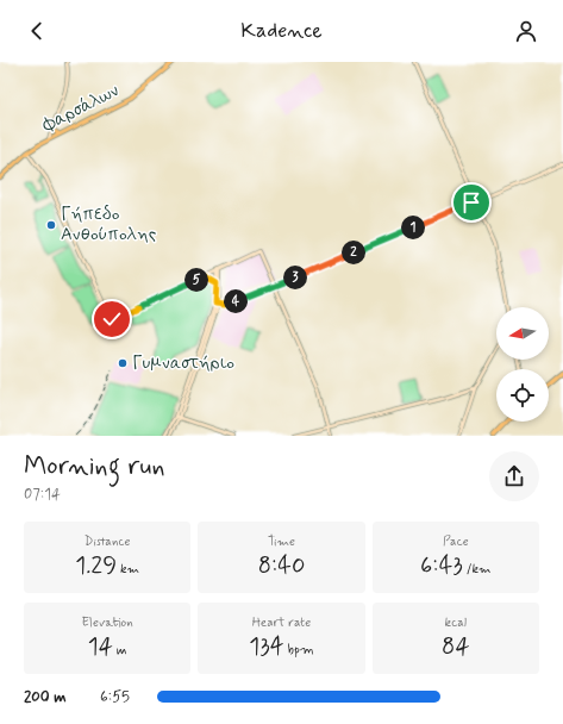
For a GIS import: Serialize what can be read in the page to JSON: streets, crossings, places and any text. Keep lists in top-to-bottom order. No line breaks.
{"streets":{"main road":["Φαρσάλων"]},"places":["Γήπεδο Ανθούπολης","Γυμναστήριο"],"north":"left","page":{"header":"Kadence","pins":["1","2","3","5","4"],"heading":["Morning run","07:14"],"stats":[["Distance","1.29 km"],["Time","8:40"],["Pace","6:43 /km"],["Elevation","14 m"],["Heart rate","134 bpm"],["kcal","84"]],"list":[{"name":"200 m","note":"6:55"}]}}
